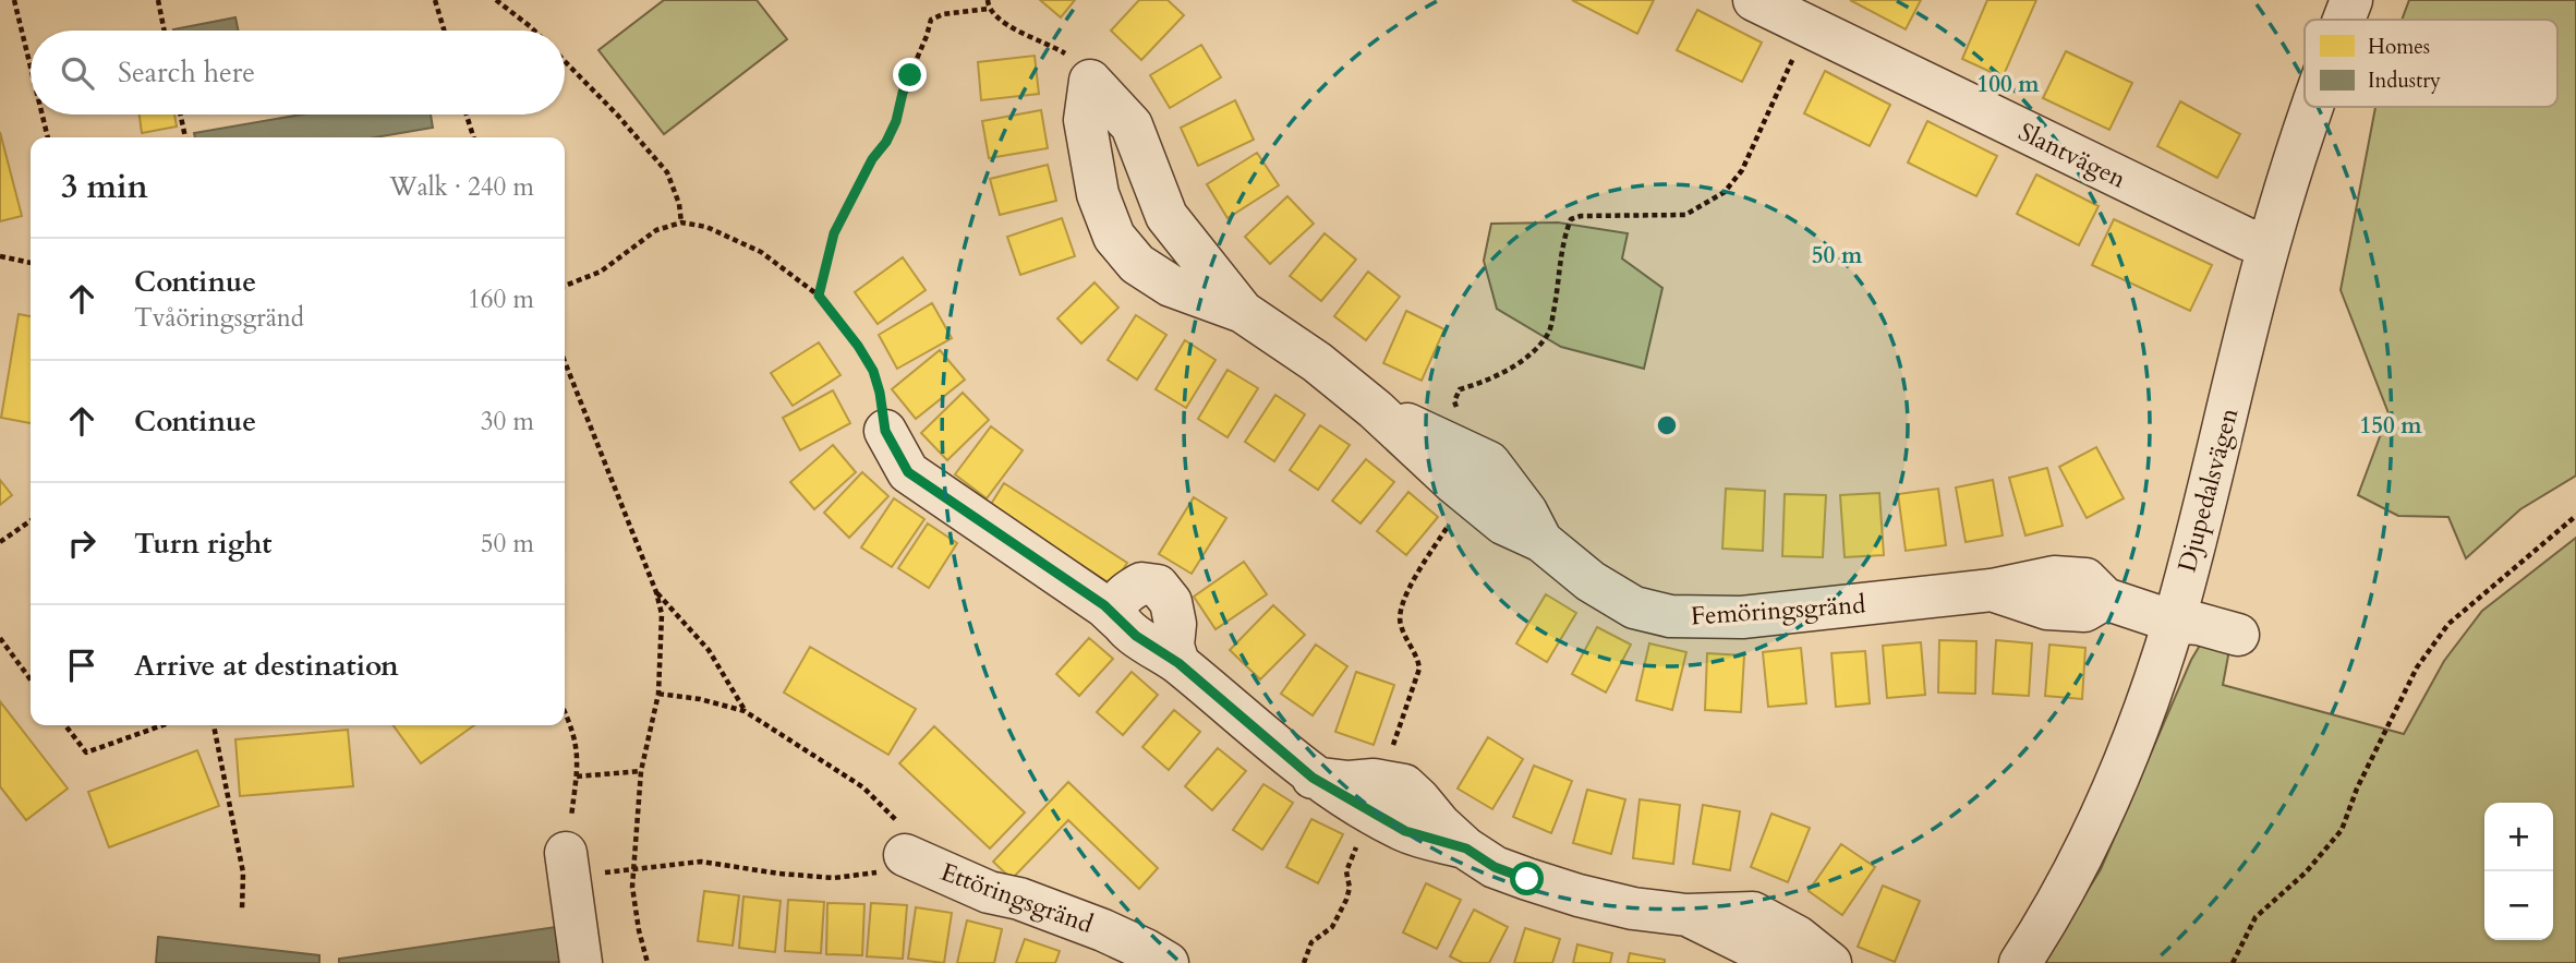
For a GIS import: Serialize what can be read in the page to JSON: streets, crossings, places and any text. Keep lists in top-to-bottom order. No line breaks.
{"streets":{"street":["Slantvägen","Djupedalsvägen","Femöringsgränd","Ettöringsgränd"]},"crossings":[["Slantvägen","Djupedalsvägen"],["Djupedalsvägen","Femöringsgränd"]],"legend":["Homes","Industry"],"page":{"search":"Search here","heading":["3 min","Walk · 240 m"],"list":[["Continue","Tvåöringsgränd","160 m"],["Continue","30 m"],["Turn right","50 m"],"Arrive at destination"],"map_buttons":["+","−"]},"rings":["100 m","50 m","150 m"]}
